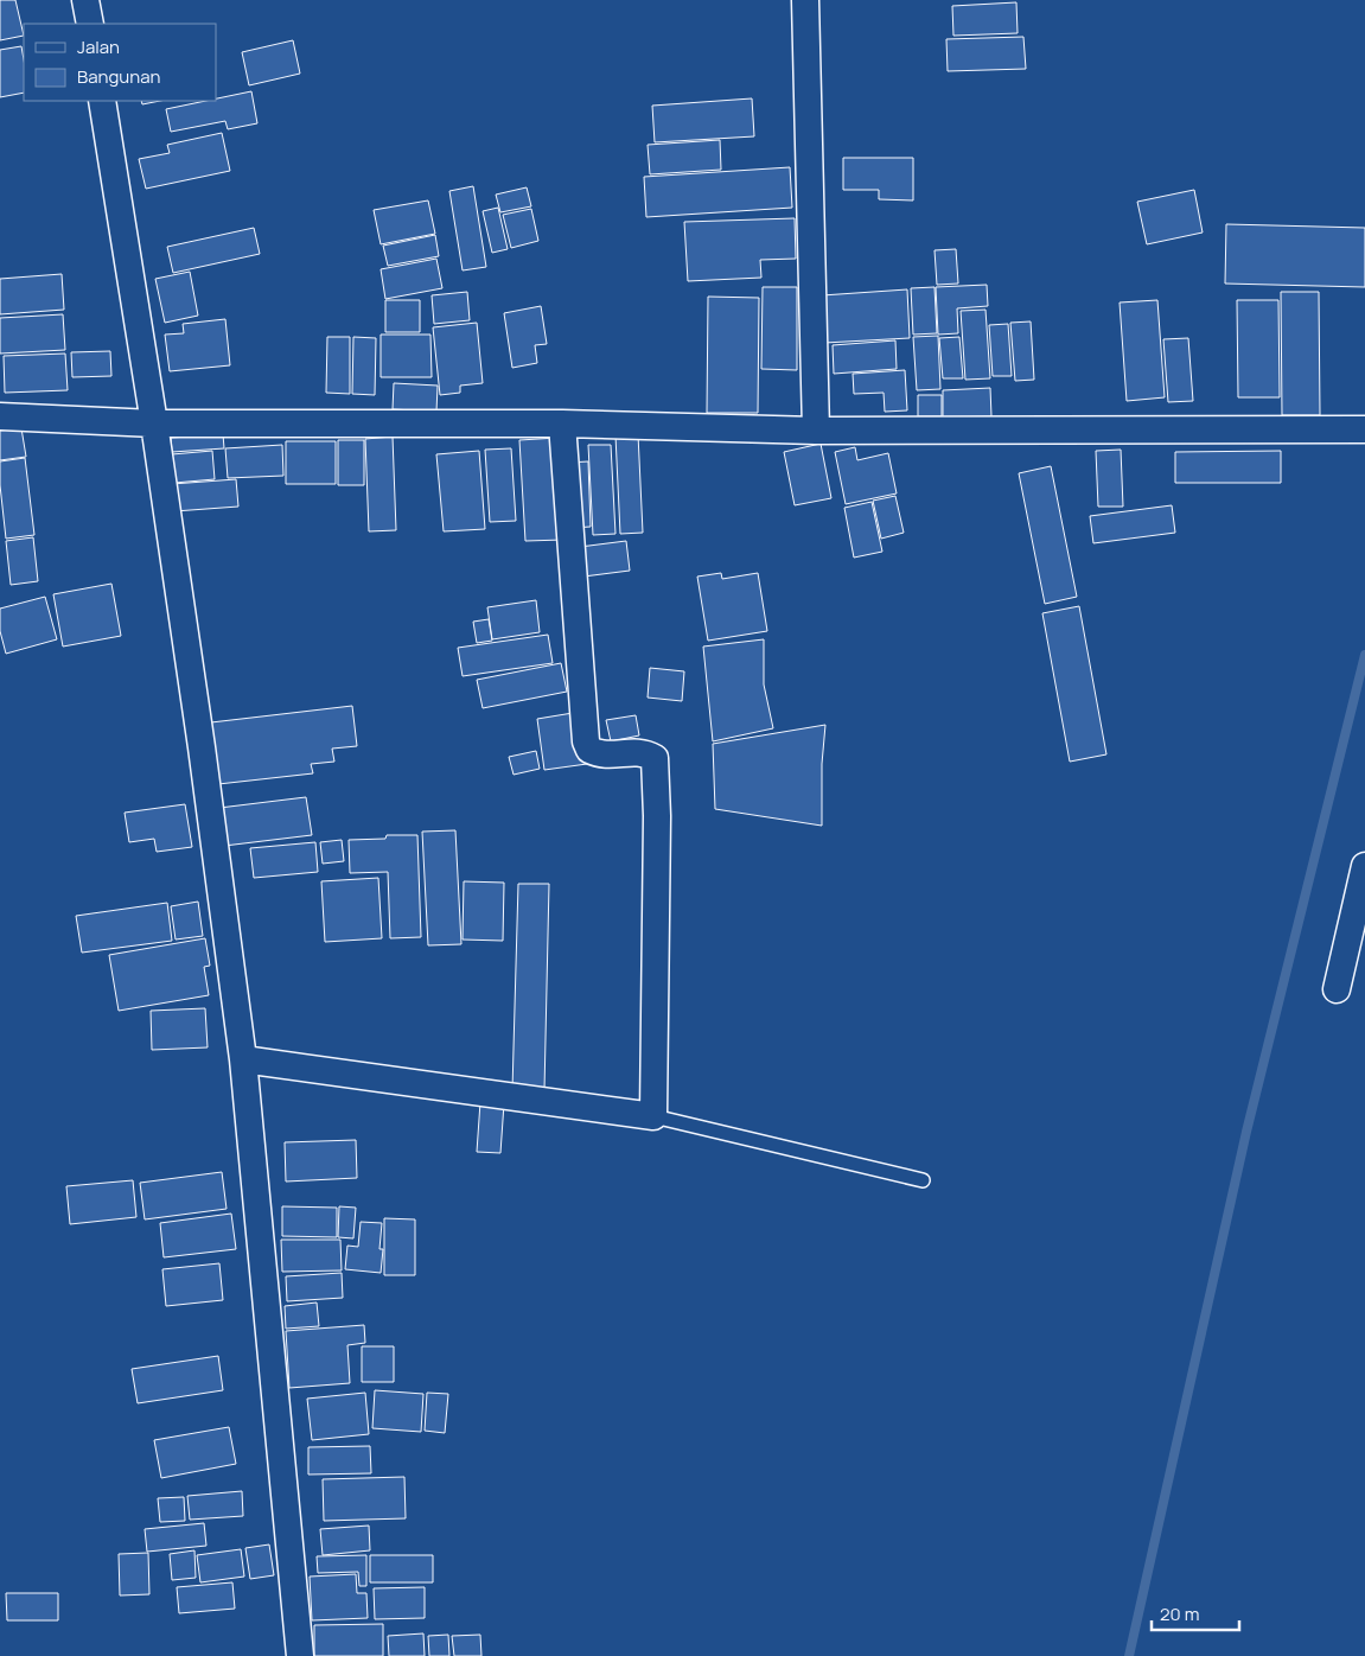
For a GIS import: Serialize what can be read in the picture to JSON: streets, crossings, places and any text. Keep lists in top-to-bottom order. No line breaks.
{"legend":["Jalan","Bangunan"],"scale_bar":"20 m"}
